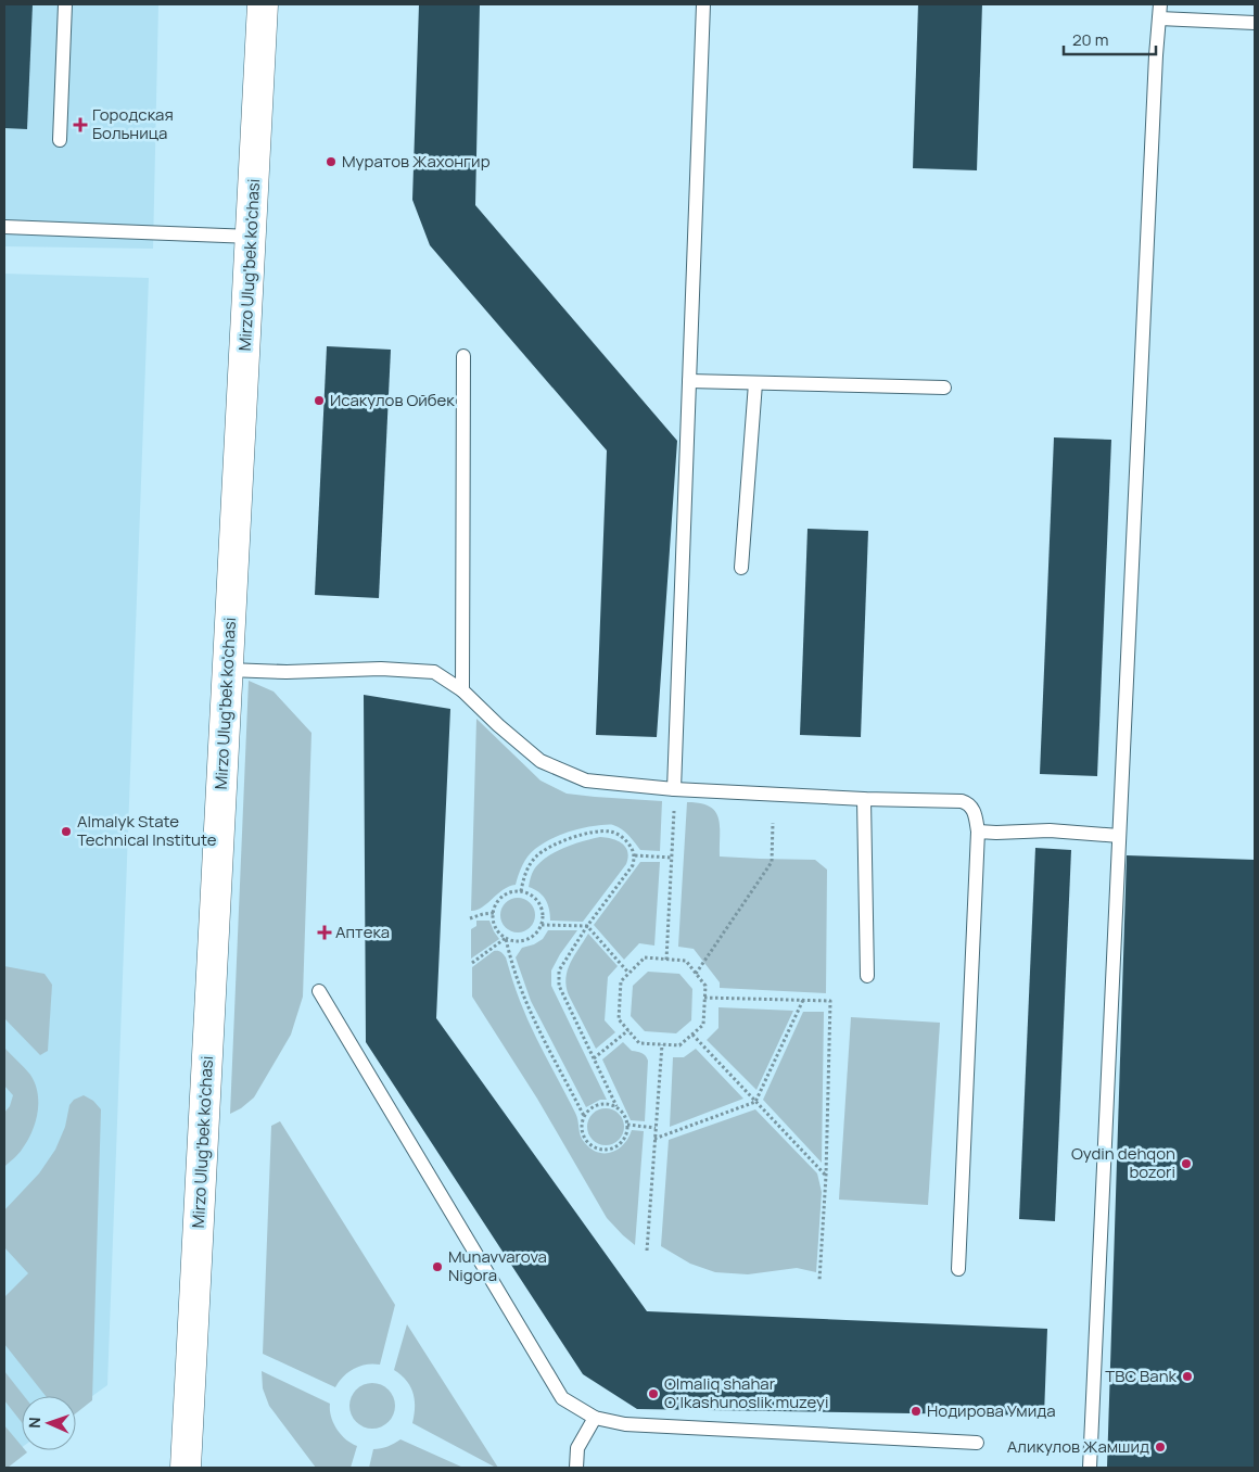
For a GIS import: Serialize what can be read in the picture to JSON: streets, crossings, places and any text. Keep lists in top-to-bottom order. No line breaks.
{"streets":{"main road":["Mirzo Ulug'bek ko'chasi"]},"places":{"health":["Городская Больница","Аптека"],"other":["Муратов Жахонгир","Исакулов Ойбек","Almalyk State Technical Institute","Oydin dehqon bozori","Munavvarova Nigora","TBC Bank","Olmaliq shahar O'lkashunoslik muzeyi","Нодирова Умида","Аликулов Жамшид"]},"scale_bar":"20 m","north":"left"}
